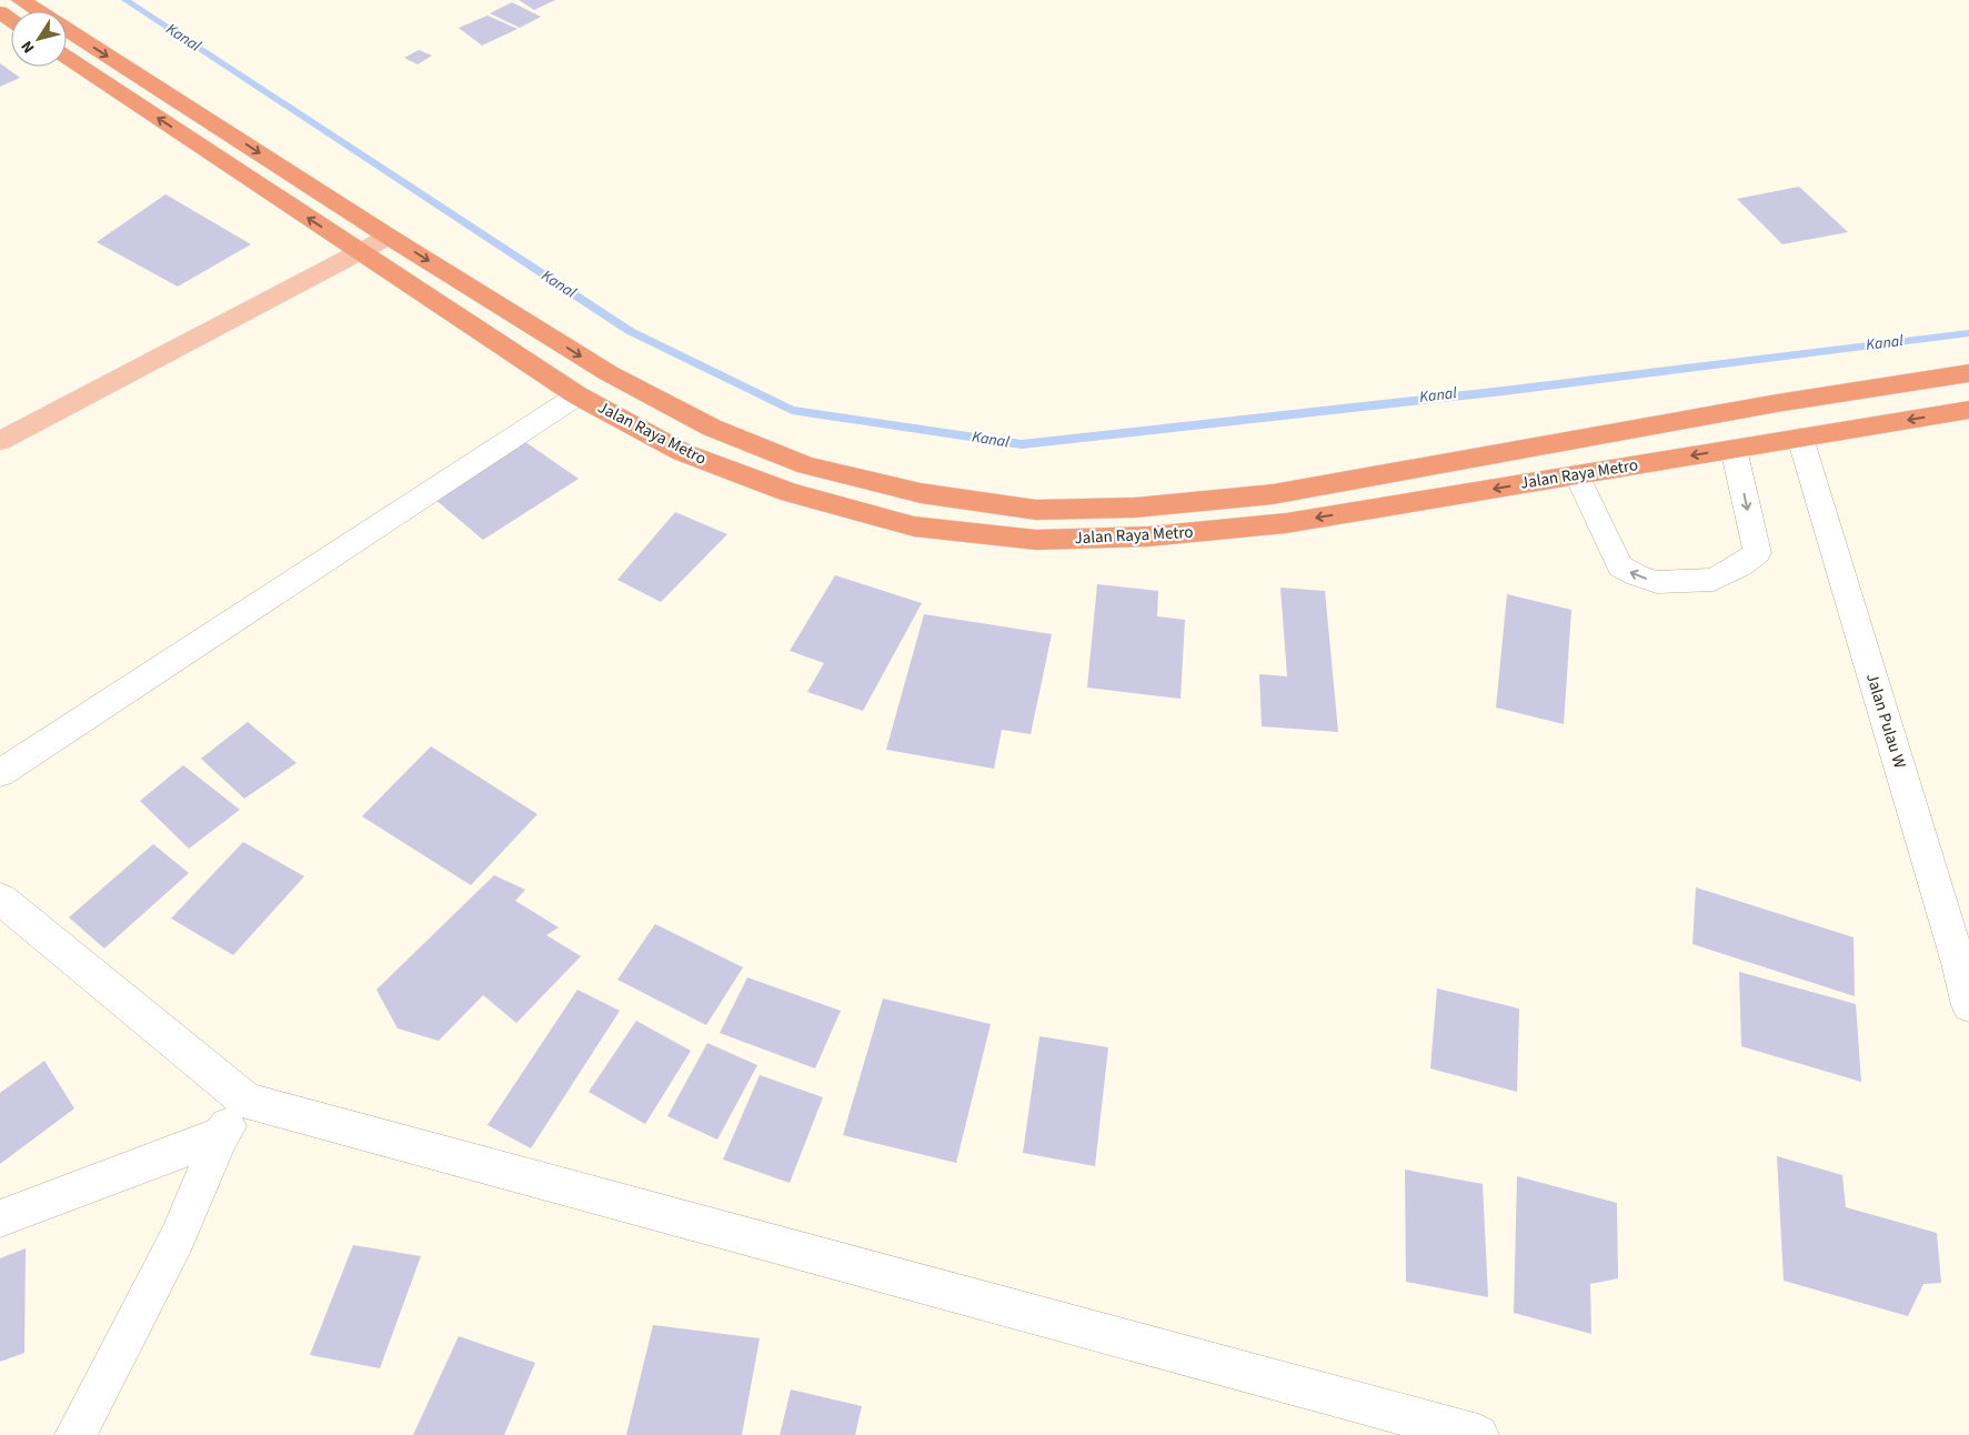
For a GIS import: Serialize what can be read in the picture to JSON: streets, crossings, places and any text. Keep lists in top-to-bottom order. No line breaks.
{"streets":{"highway":["Jalan Raya Metro"],"street":["Jalan Pulau W"]},"crossings":[["Jalan Raya Metro","Jalan Pulau W"]],"water":["Kanal"],"north":"bottom left"}
